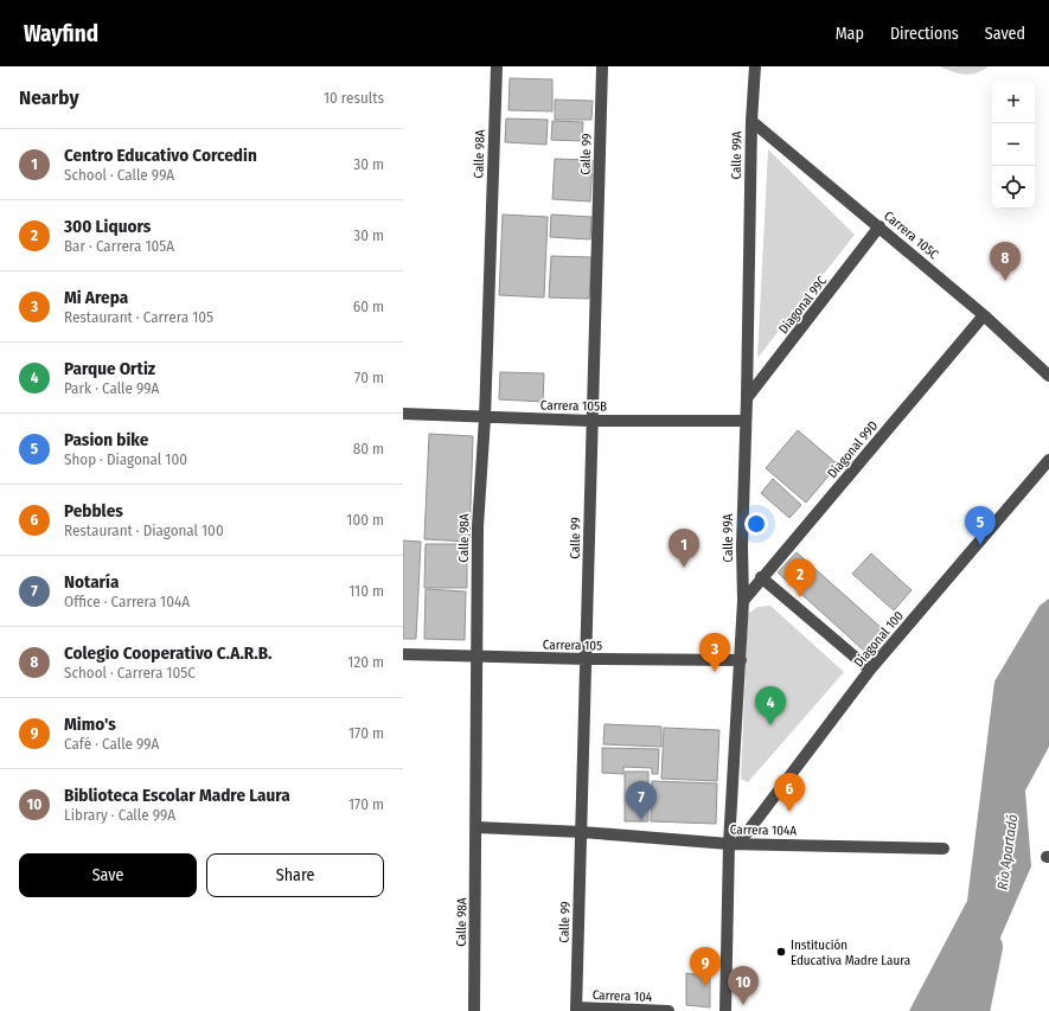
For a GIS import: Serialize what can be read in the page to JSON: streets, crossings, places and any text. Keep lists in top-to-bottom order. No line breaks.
{"streets":{"street":["Calle 98A","Calle 99","Calle 99A","Carrera 105C","Diagonal 99C","Carrera 105B","Diagonal 99D","Diagonal 100","Carrera 105","Carrera 104A","Carrera 104"]},"crossings":[["Calle 98A","Carrera 105B"],["Calle 98A","Carrera 105"],["Calle 98A","Carrera 104A"],["Calle 99","Carrera 105B"],["Calle 99","Carrera 105"],["Calle 99","Carrera 104A"],["Calle 99","Carrera 104"],["Calle 99A","Carrera 105C"],["Calle 99A","Diagonal 99C"],["Calle 99A","Carrera 105B"],["Calle 99A","Diagonal 99D"],["Calle 99A","Diagonal 100"],["Calle 99A","Carrera 105"],["Calle 99A","Carrera 104A"],["Carrera 105C","Diagonal 99C"],["Carrera 105C","Diagonal 99D"],["Diagonal 100","Carrera 104A"]],"water":["Río Apartadó"],"places":["Institución Educativa Madre Laura"],"page":{"header":"Wayfind","nav":["Map","Directions","Saved"],"heading":["Nearby","10 results"],"map_buttons":["+","−"],"list":[{"mark":"1","name":"Centro Educativo Corcedin","note":"School · Calle 99A","value":"30 m"},{"mark":"2","name":"300 Liquors","note":"Bar · Carrera 105A","value":"30 m"},{"mark":"3","name":"Mi Arepa","note":"Restaurant · Carrera 105","value":"60 m"},{"mark":"4","name":"Parque Ortiz","note":"Park · Calle 99A","value":"70 m"},{"mark":"5","name":"Pasion bike","note":"Shop · Diagonal 100","value":"80 m"},{"mark":"6","name":"Pebbles","note":"Restaurant · Diagonal 100","value":"100 m"},{"mark":"7","name":"Notaría","note":"Office · Carrera 104A","value":"110 m"},{"mark":"8","name":"Colegio Cooperativo C.A.R.B.","note":"School · Carrera 105C","value":"120 m"},{"mark":"9","name":"Mimo's","note":"Café · Calle 99A","value":"170 m"},{"mark":"10","name":"Biblioteca Escolar Madre Laura","note":"Library · Calle 99A","value":"170 m"}],"pins":["8","5","1","2","3","4","6","7","9","10"],"buttons":["Save","Share"]}}
